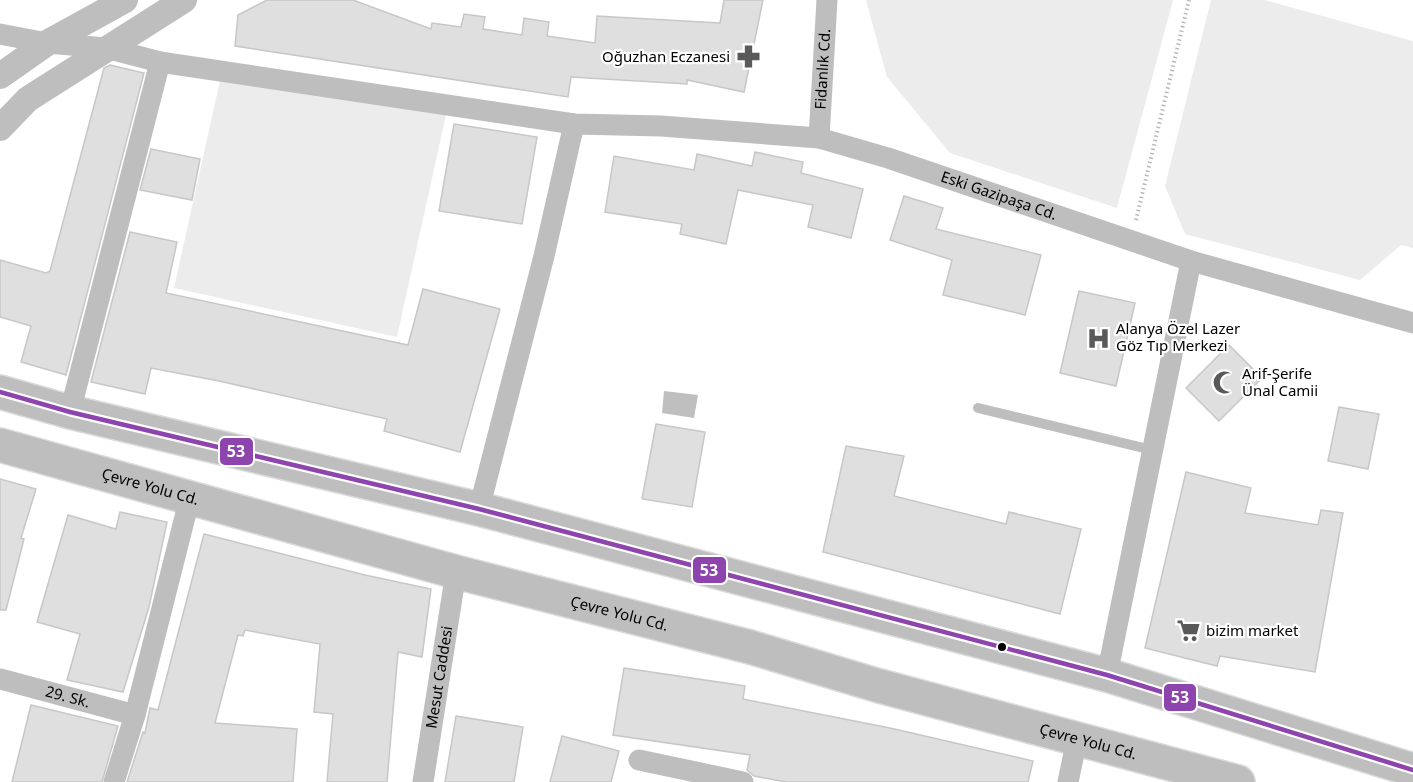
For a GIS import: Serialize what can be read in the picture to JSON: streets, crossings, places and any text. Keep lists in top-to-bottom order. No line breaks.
{"streets":{"highway":["Çevre Yolu Cd."],"street":["Fidanlık Cd.","Eski Gazipaşa Cd.","Mesut Caddesi","29. Sk."]},"crossings":[["Fidanlık Cd.","Eski Gazipaşa Cd."],["Çevre Yolu Cd.","Mesut Caddesi"]],"places":{"pharmacy":["Oğuzhan Eczanesi"],"hospital":["Alanya Özel Lazer Göz Tıp Merkezi"],"mosque":["Arif-Şerife Ünal Camii"],"supermarket":["bizim market"]},"lines":["transit line 53"]}
